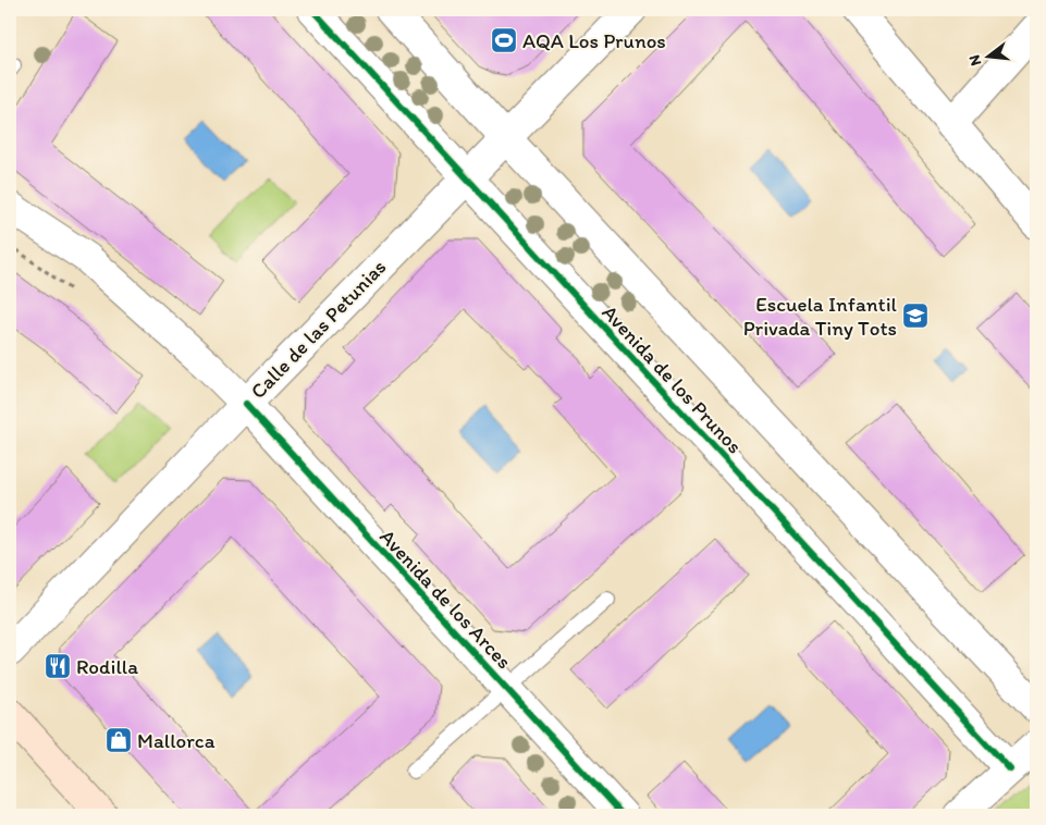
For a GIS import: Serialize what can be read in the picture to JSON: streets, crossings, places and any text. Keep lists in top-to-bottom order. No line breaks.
{"streets":{"street":["Calle de las Petunias","Avenida de los Prunos","Avenida de los Arces"]},"crossings":[["Calle de las Petunias","Avenida de los Prunos"],["Calle de las Petunias","Avenida de los Arces"]],"places":{"sports":["AQA Los Prunos"],"school or university":["Escuela Infantil Privada Tiny Tots"],"restaurant":["Rodilla"],"shop":["Mallorca"]},"north":"left"}
